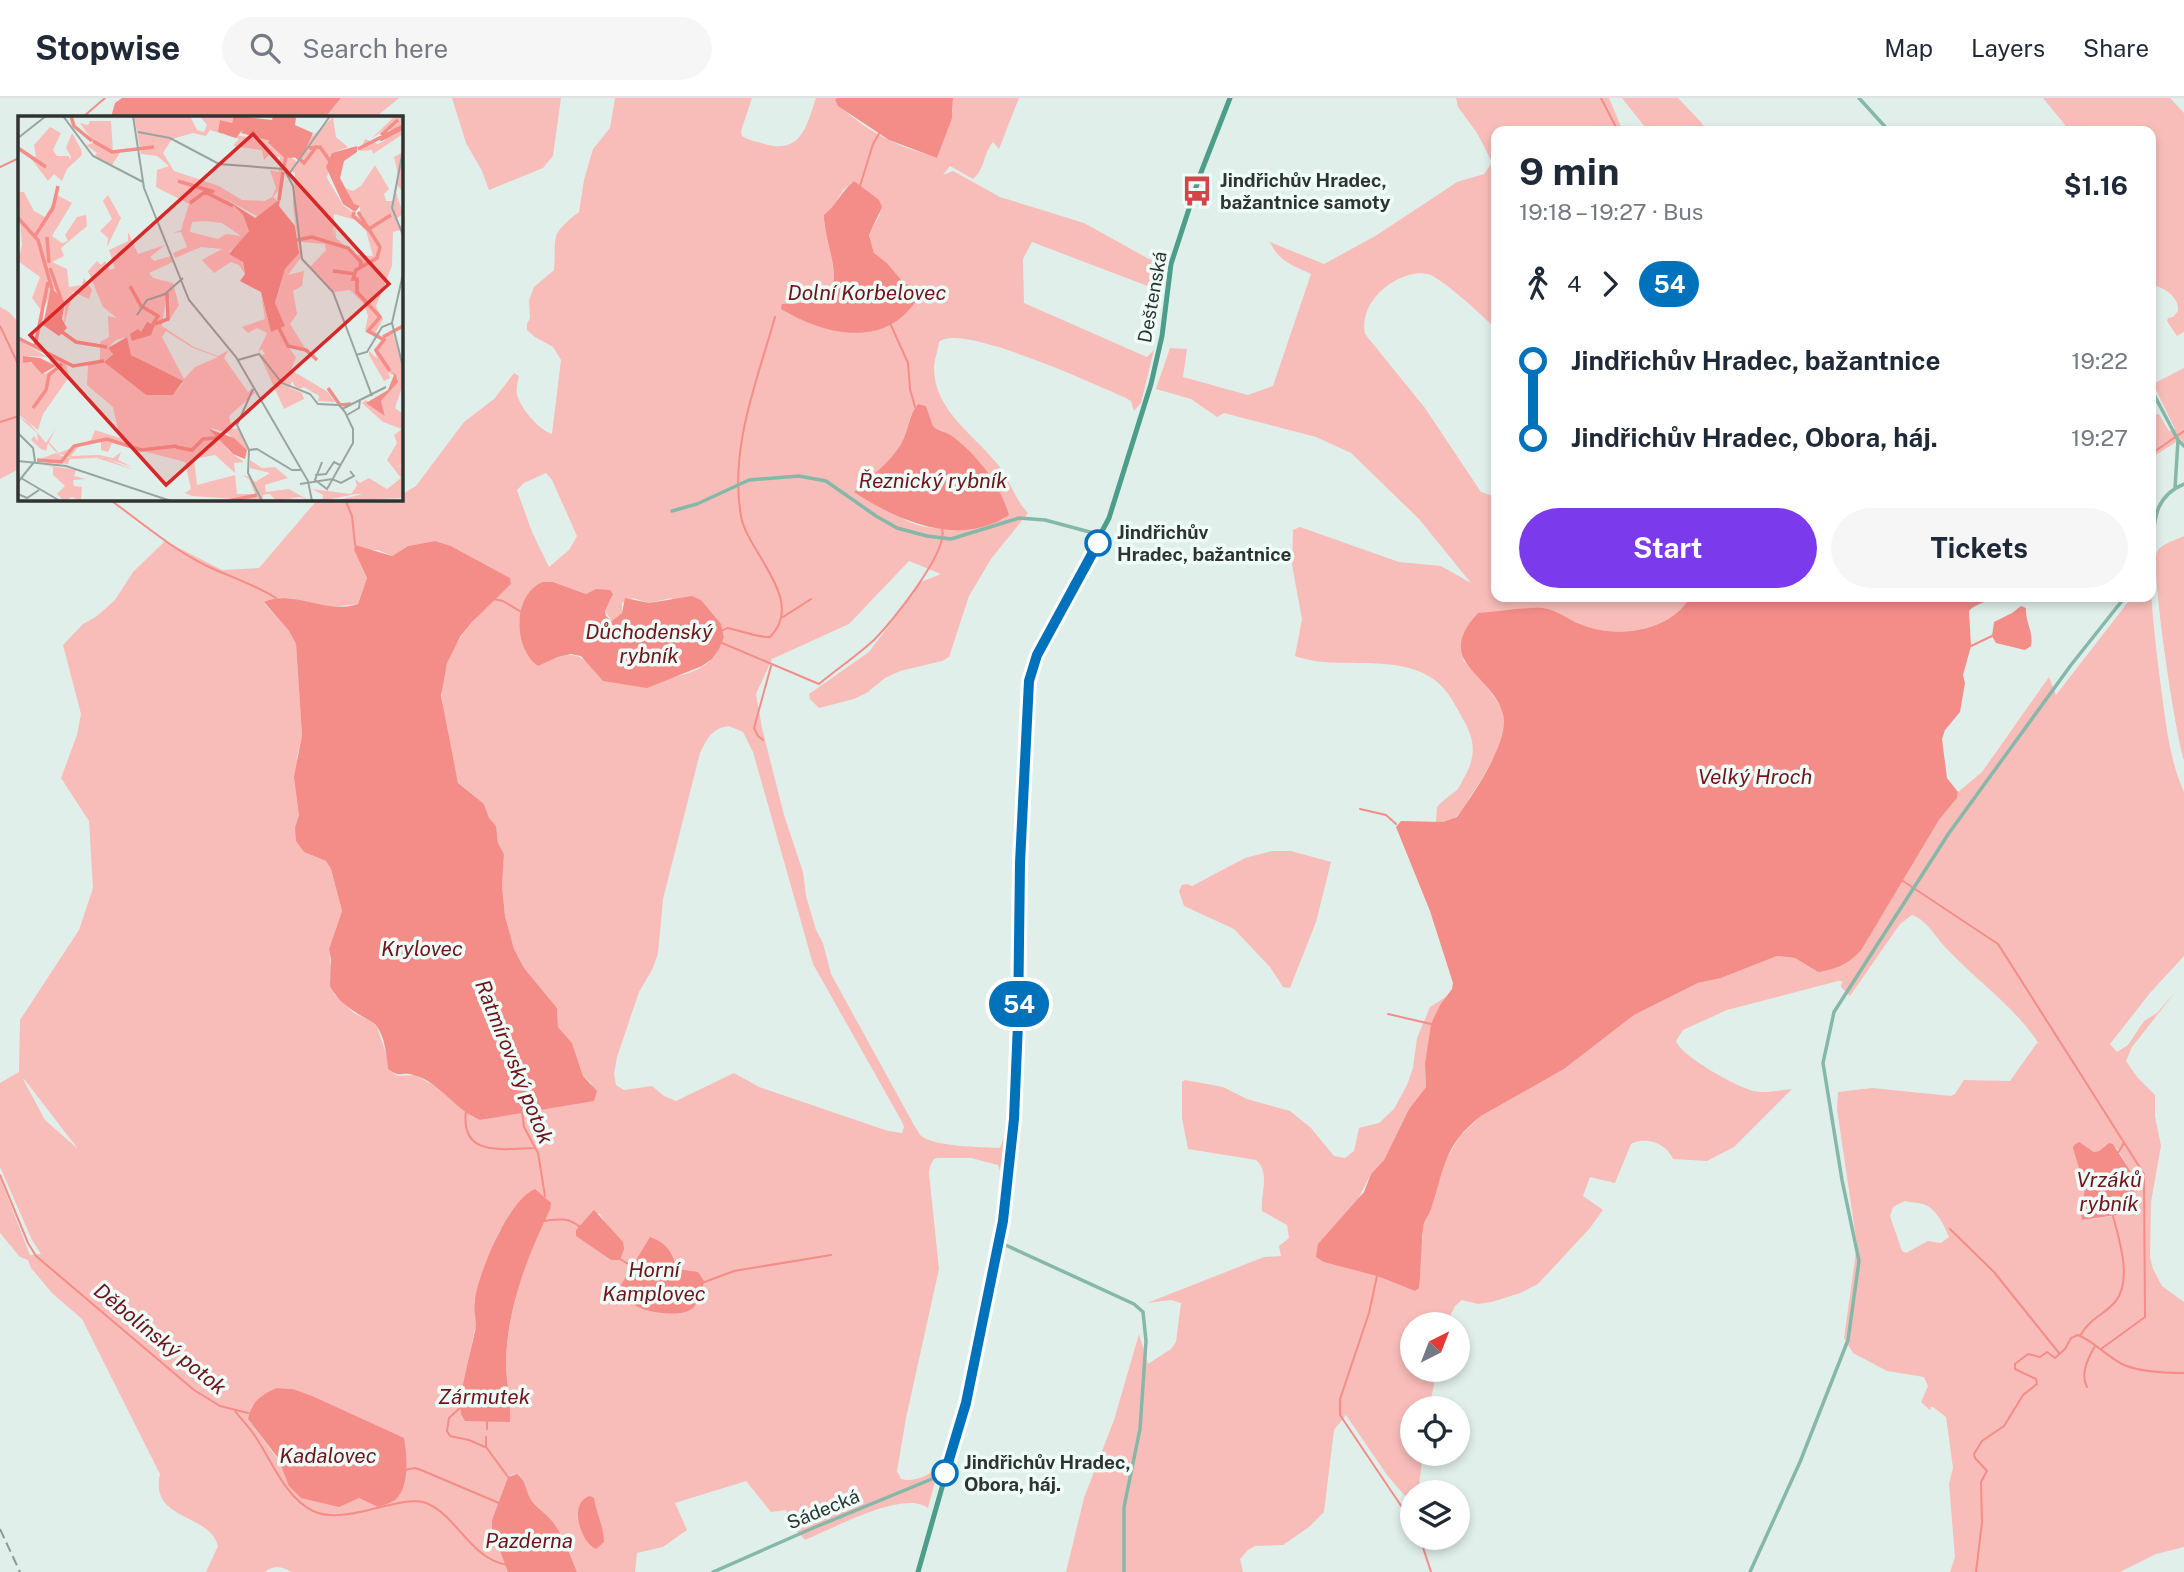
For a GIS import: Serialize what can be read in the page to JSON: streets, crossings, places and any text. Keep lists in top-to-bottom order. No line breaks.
{"streets":{"main road":["Deštenská"],"street":["Sádecká"]},"crossings":[["Deštenská","Sádecká"]],"water":["Dolní Korbelovec","Řeznický rybník","Důchodenský rybník","Velký Hroch","Krylovec","Ratmírovský potok","Vrzáků rybník","Horní Kamplovec","Děbolínský potok","Zármutek","Kadalovec","Pazderna"],"places":{"bus stop":["Jindřichův Hradec, bažantnice samoty"],"other":["Jindřichův Hradec, bažantnice","Jindřichův Hradec, Obora, háj."]},"lines":["bus line 54"],"north":"top right","page":{"header":"Stopwise","search":"Search here","nav":["Map","Layers","Share"],"on_map":"54","heading":["9 min","19:18 – 19:27 · Bus","$1.16"],"legs":["4","54"],"list":[{"name":"Jindřichův Hradec, bažantnice","value":"19:22"},{"name":"Jindřichův Hradec, Obora, háj.","value":"19:27"}],"buttons":["Start","Tickets"]}}
